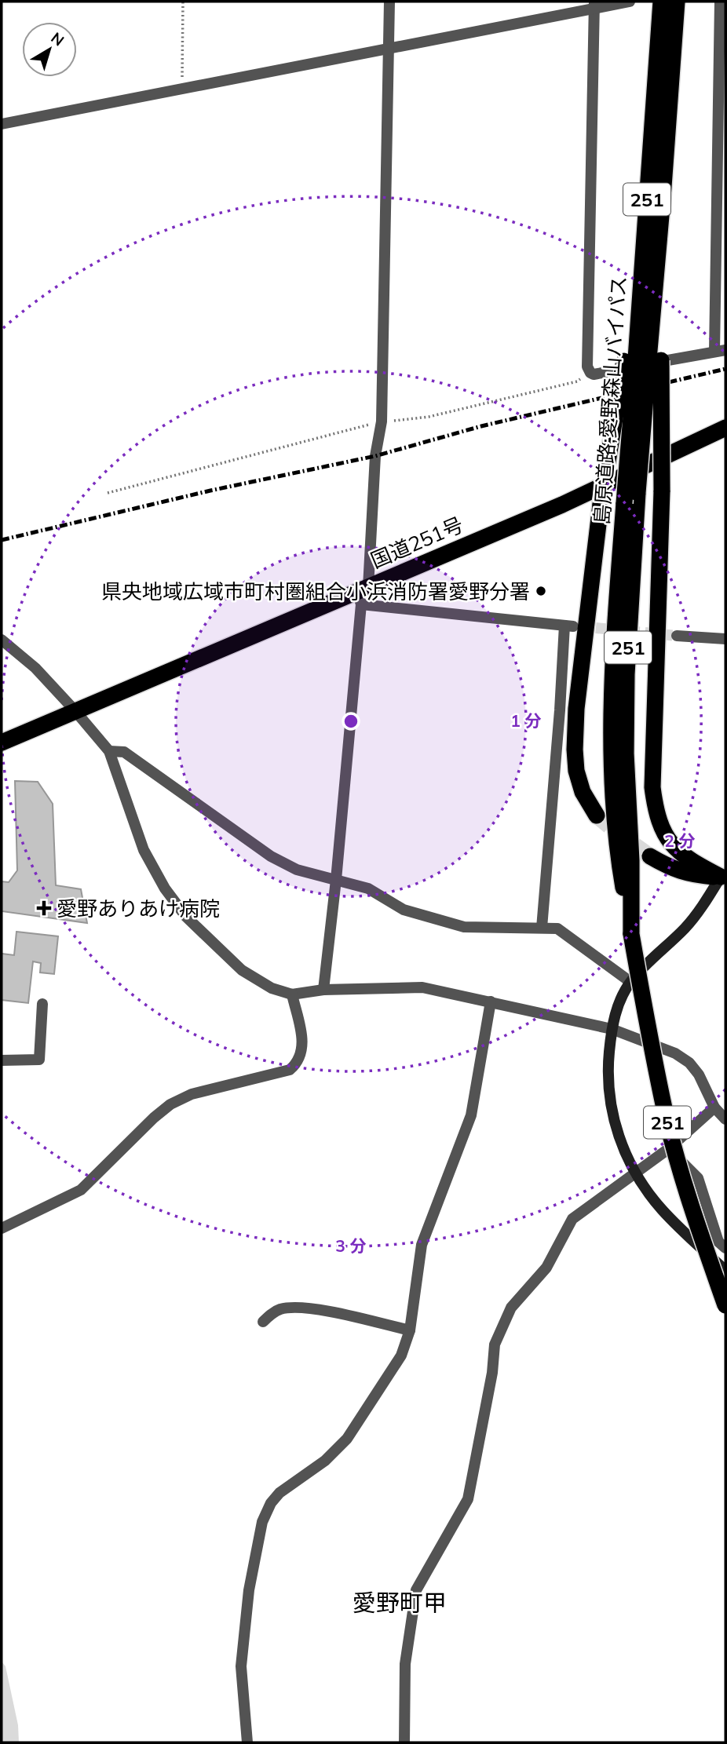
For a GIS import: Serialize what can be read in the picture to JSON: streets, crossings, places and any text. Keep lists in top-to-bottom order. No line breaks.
{"streets":{"highway":["251","島原道路;愛野森山バイパス","国道251号"]},"crossings":[["251","島原道路;愛野森山バイパス"]],"districts":["愛野町甲"],"places":{"other":["県央地域広域市町村圏組合小浜消防署愛野分署"],"health":["愛野ありあけ病院"]},"north":"top right","rings":["1 分","2 分","3 分"]}
